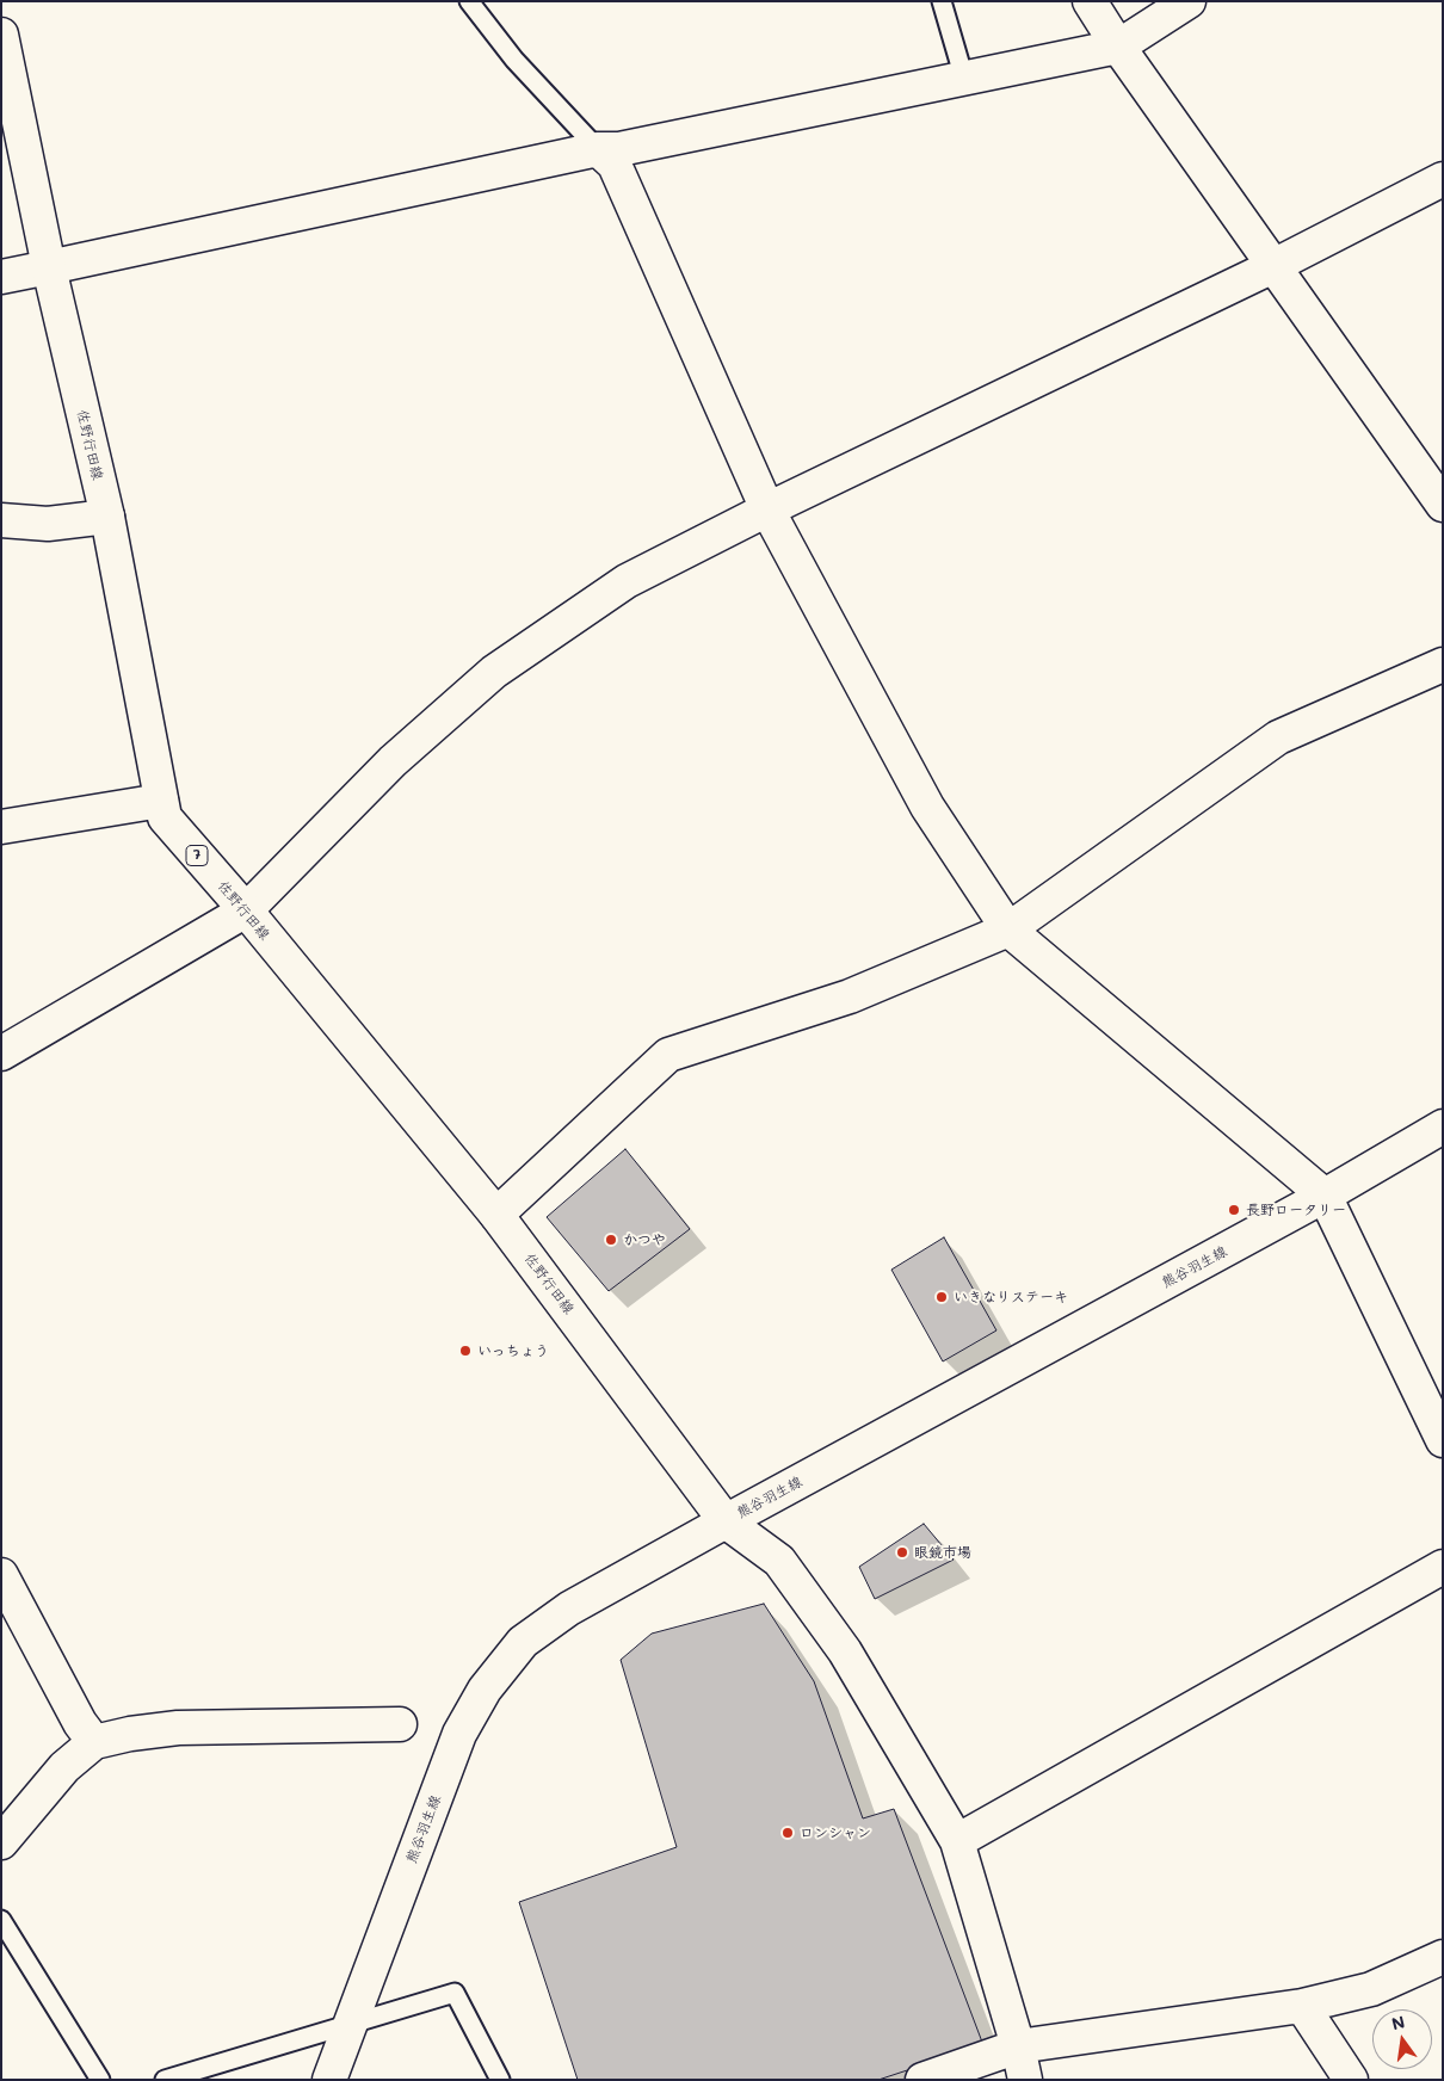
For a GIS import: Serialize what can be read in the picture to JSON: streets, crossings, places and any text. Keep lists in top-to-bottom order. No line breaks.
{"streets":{"street":["佐野行田線","7","熊谷羽生線"]},"crossings":[["佐野行田線","熊谷羽生線"]],"places":["長野ロータリー","かつや","いきなりステーキ","いっちょう","眼鏡市場","ロンシャン"],"north":"top"}
